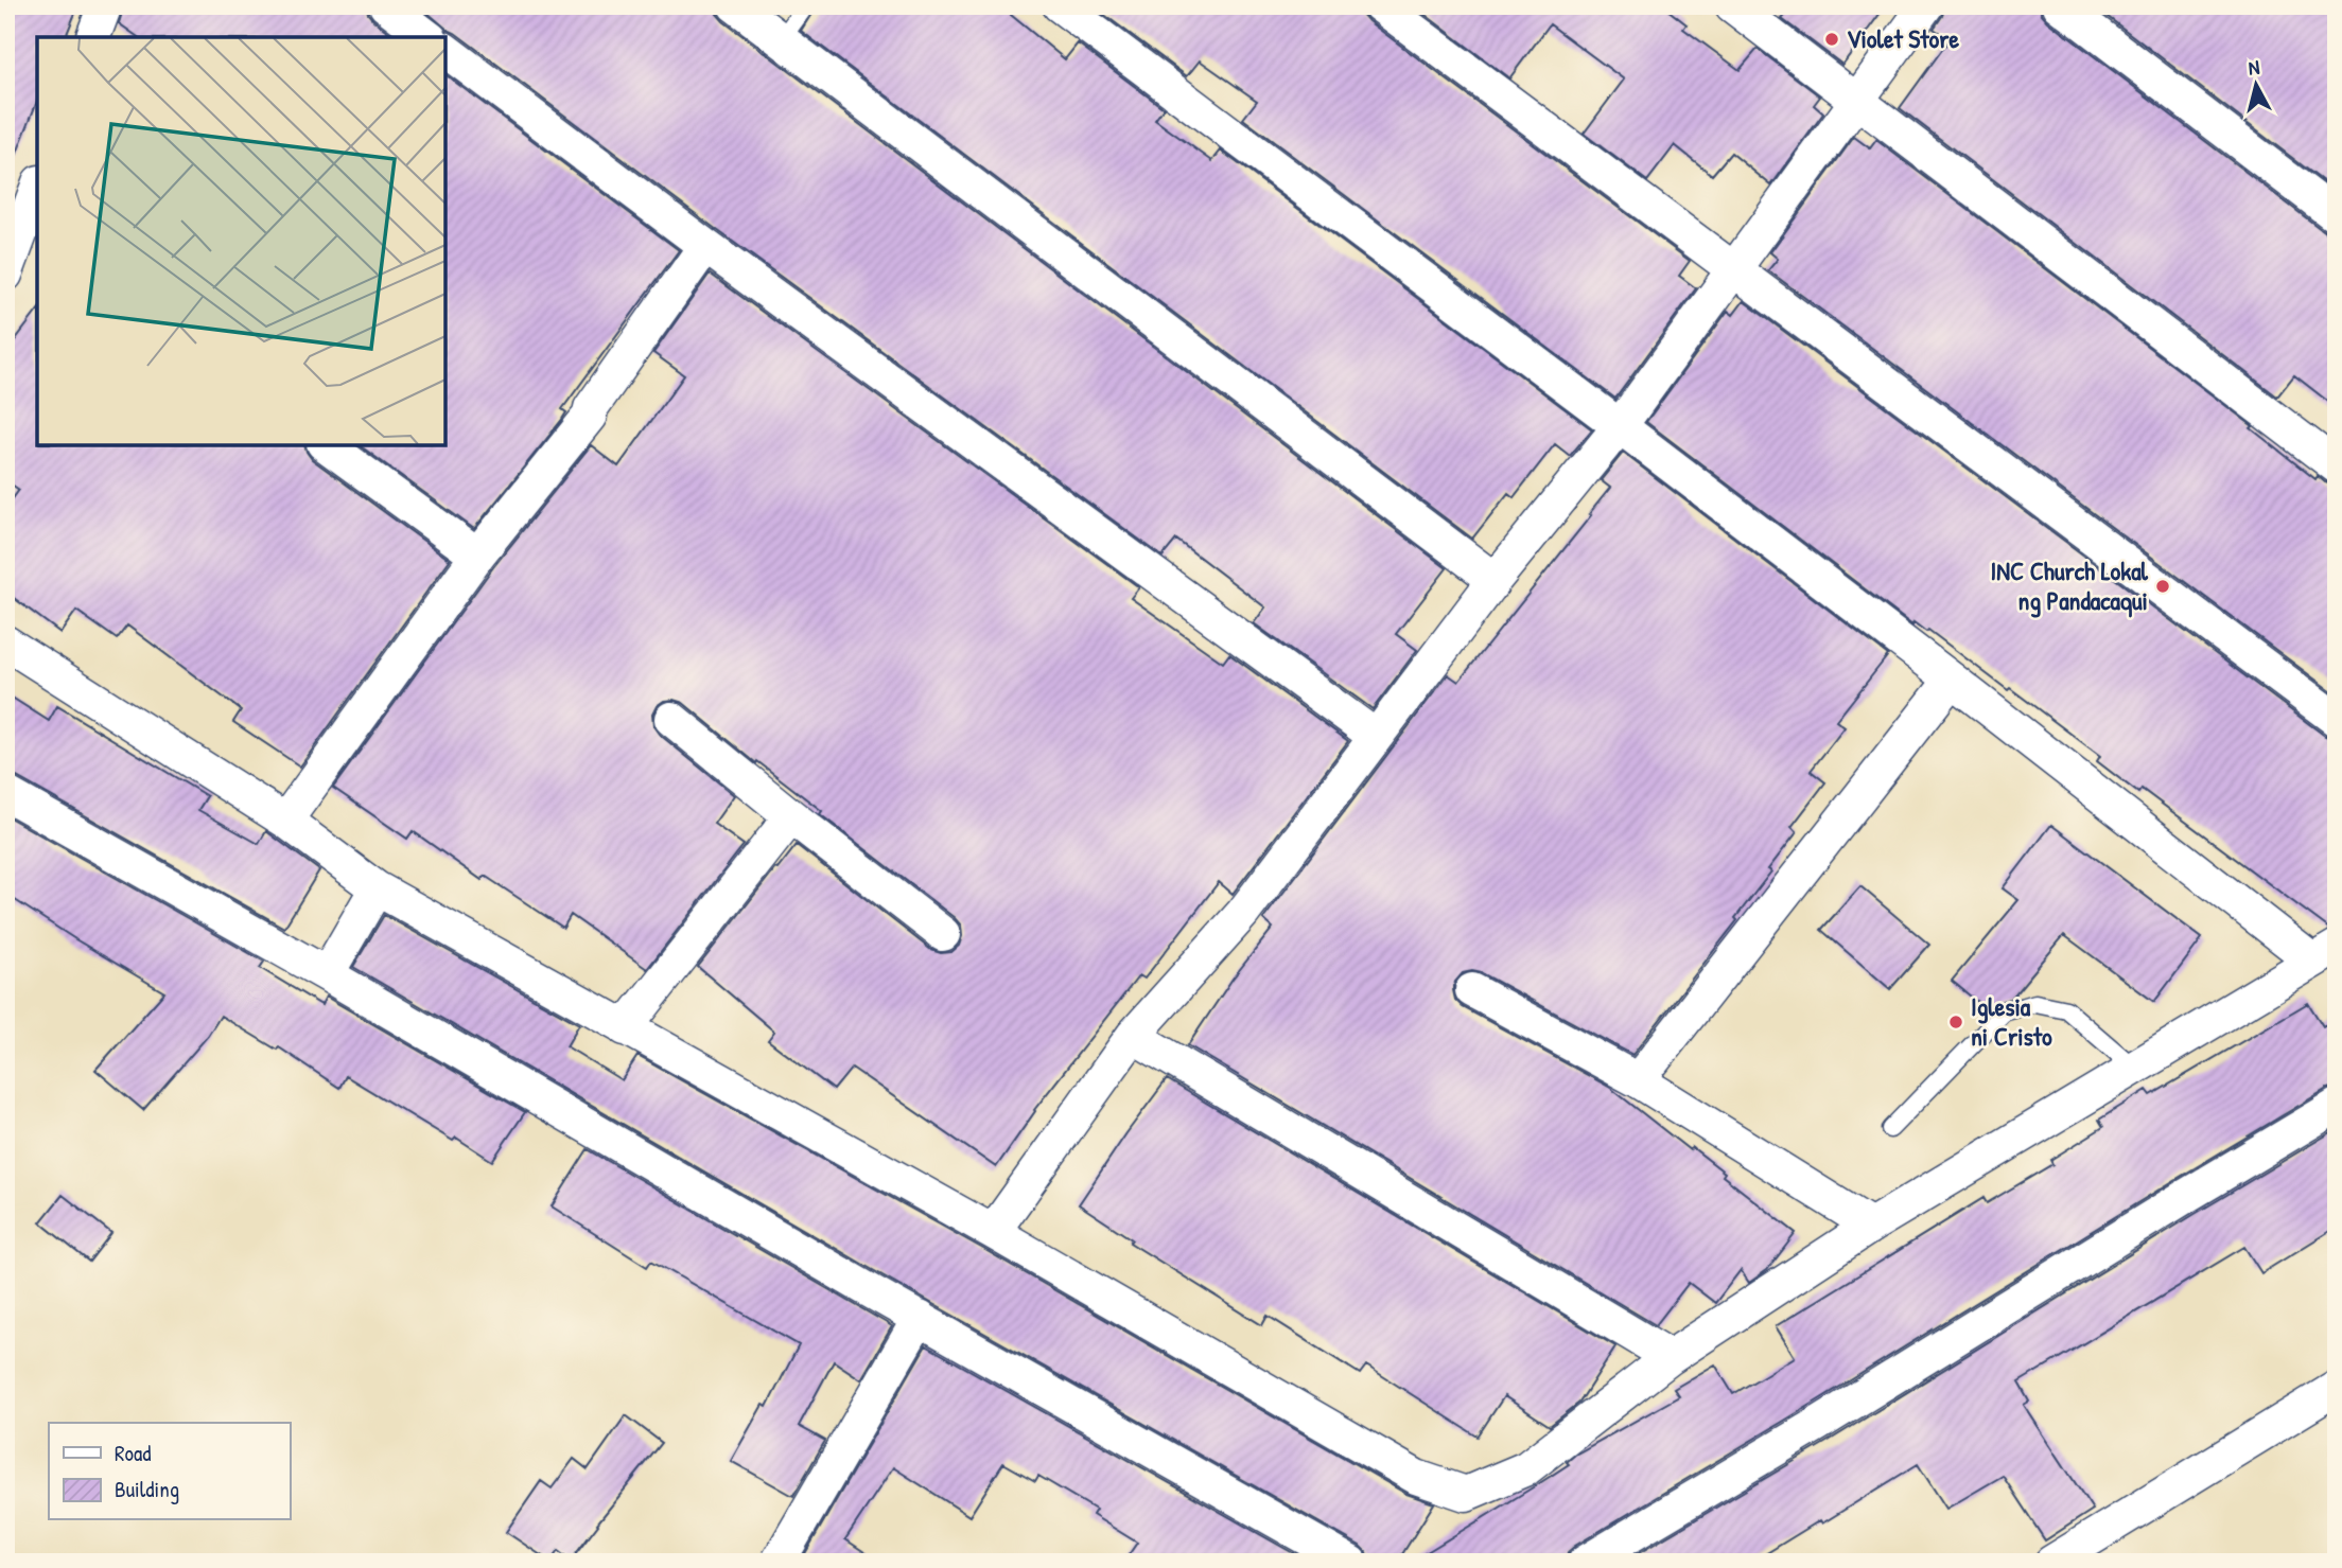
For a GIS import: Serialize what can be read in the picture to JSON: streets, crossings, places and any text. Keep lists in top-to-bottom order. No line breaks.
{"places":["Violet Store","INC Church Lokal ng Pandacaqui","Iglesia ni Cristo"],"legend":["Road","Building"],"north":"top"}
